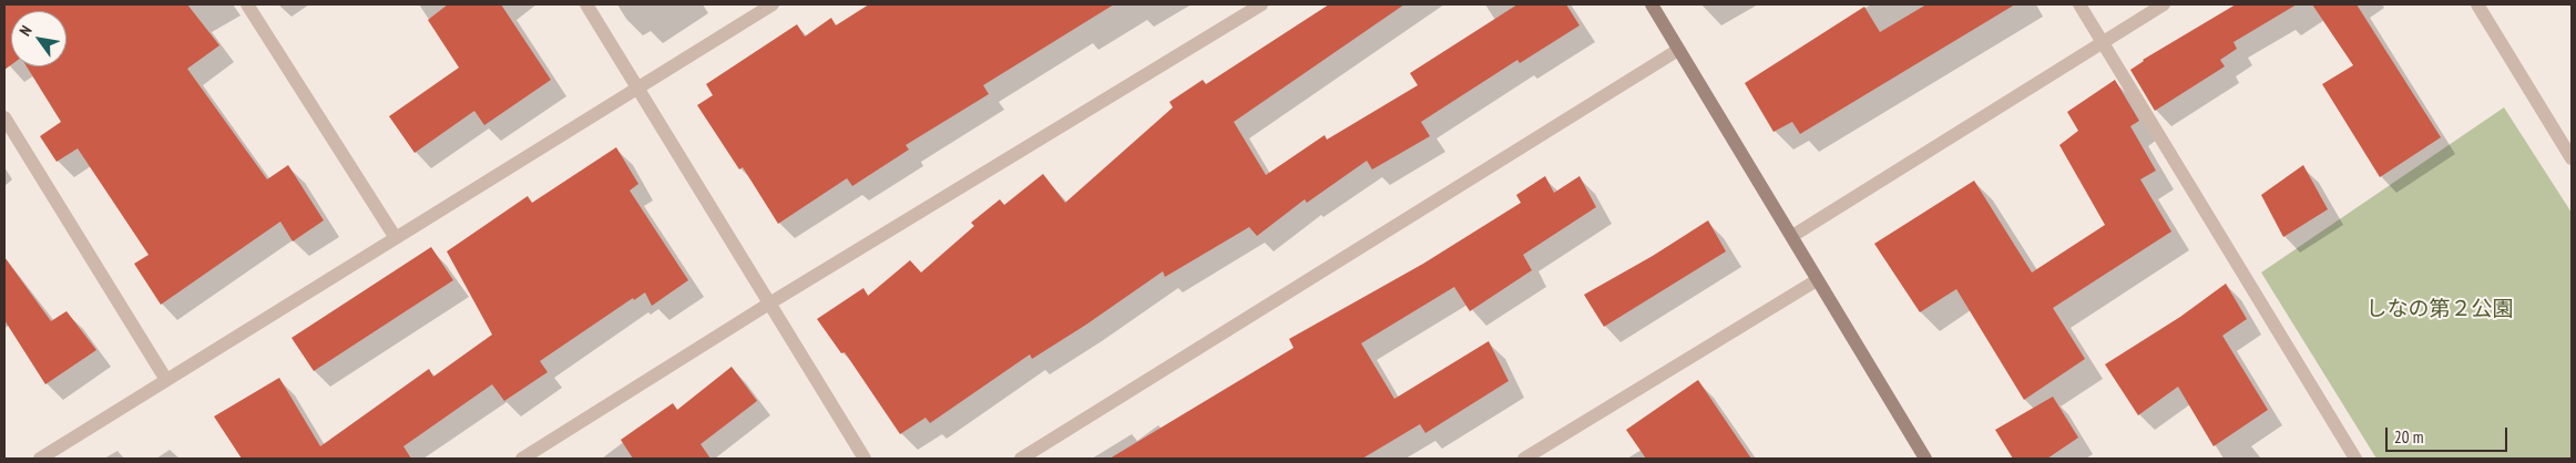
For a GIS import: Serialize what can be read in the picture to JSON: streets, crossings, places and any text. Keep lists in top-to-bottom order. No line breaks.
{"parks":["しなの第２公園"],"scale_bar":"20 m","north":"top left"}
